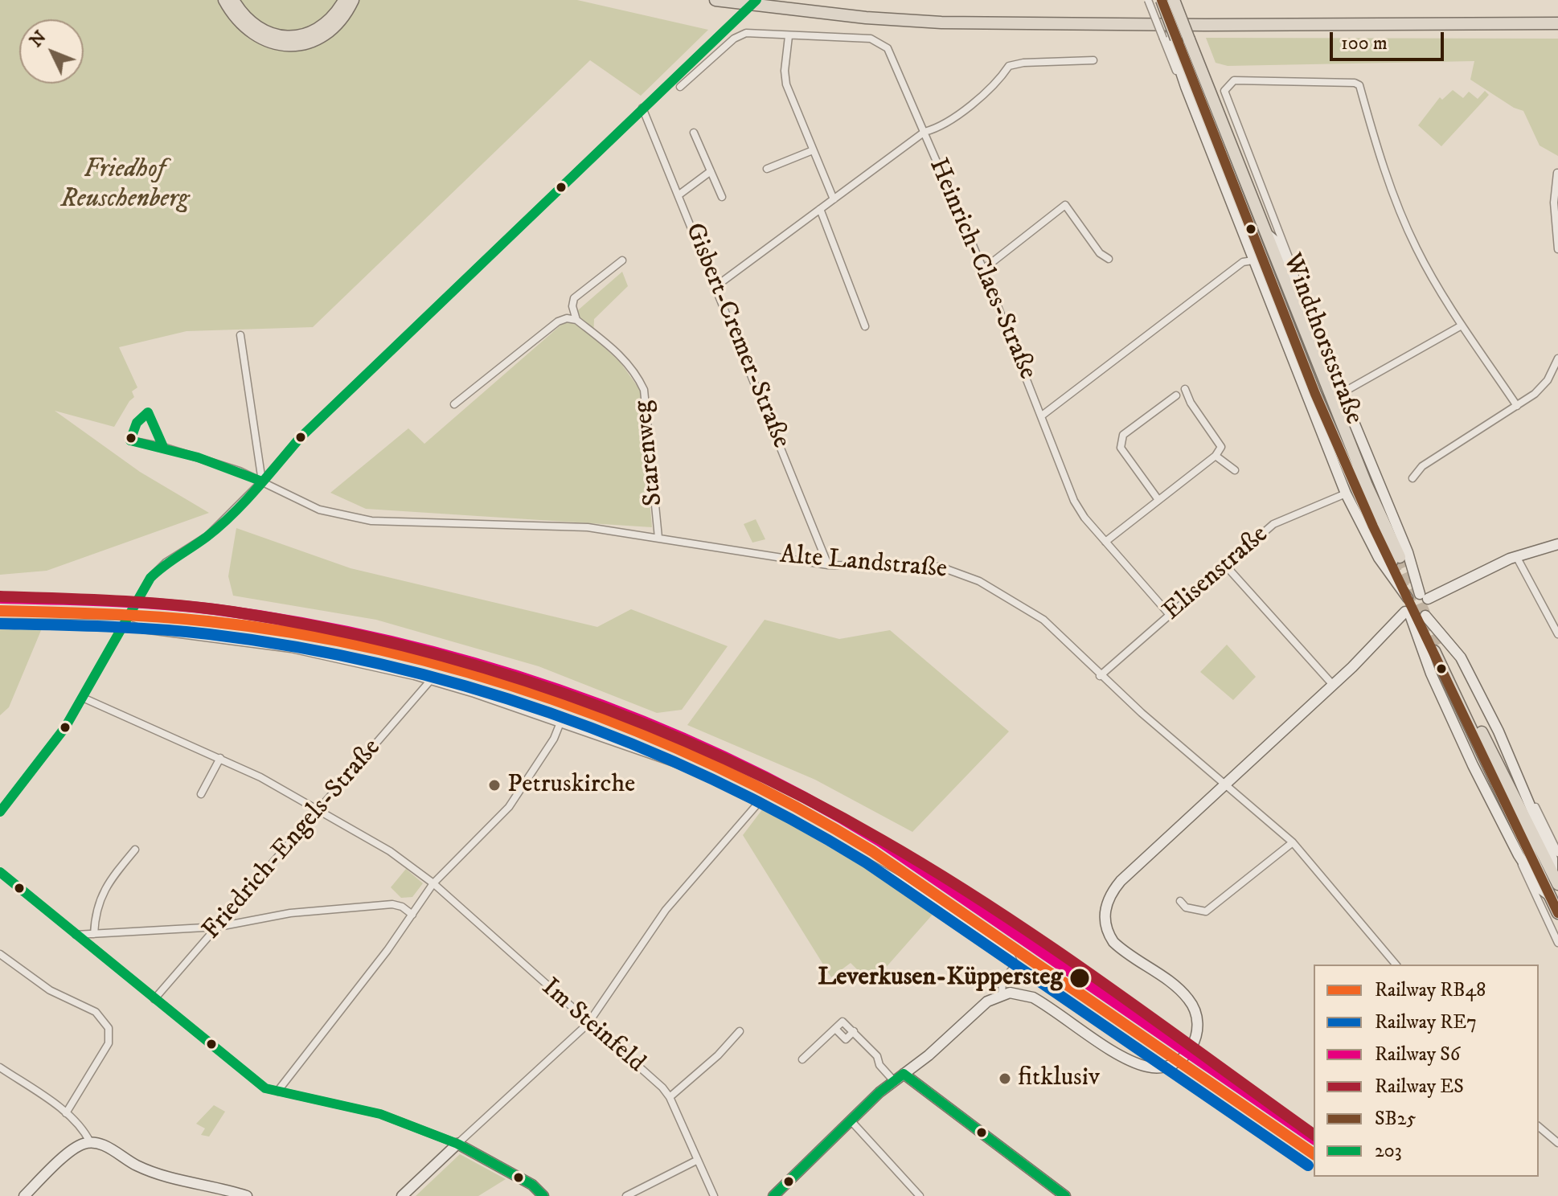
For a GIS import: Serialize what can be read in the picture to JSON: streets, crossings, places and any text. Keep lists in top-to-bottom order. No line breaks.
{"streets":{"main road":["Windthorststraße"],"street":["Heinrich-Claes-Straße","Gisbert-Cremer-Straße","Starenweg","Alte Landstraße","Elisenstraße","Friedrich-Engels-Straße","Im Steinfeld"]},"crossings":[["Heinrich-Claes-Straße","Elisenstraße"],["Gisbert-Cremer-Straße","Alte Landstraße"],["Starenweg","Alte Landstraße"],["Alte Landstraße","Elisenstraße"],["Friedrich-Engels-Straße","Im Steinfeld"]],"parks":["Friedhof Reuschenberg"],"places":["Petruskirche","Leverkusen-Küppersteg","fitklusiv"],"lines":["transit line SB25","transit line 203","rail line ES","rail line S6","rail line RB48","rail line RE7"],"legend":["Railway RB48","Railway RE7","Railway S6","Railway ES","SB25","203"],"scale_bar":"100 m","north":"top left"}
